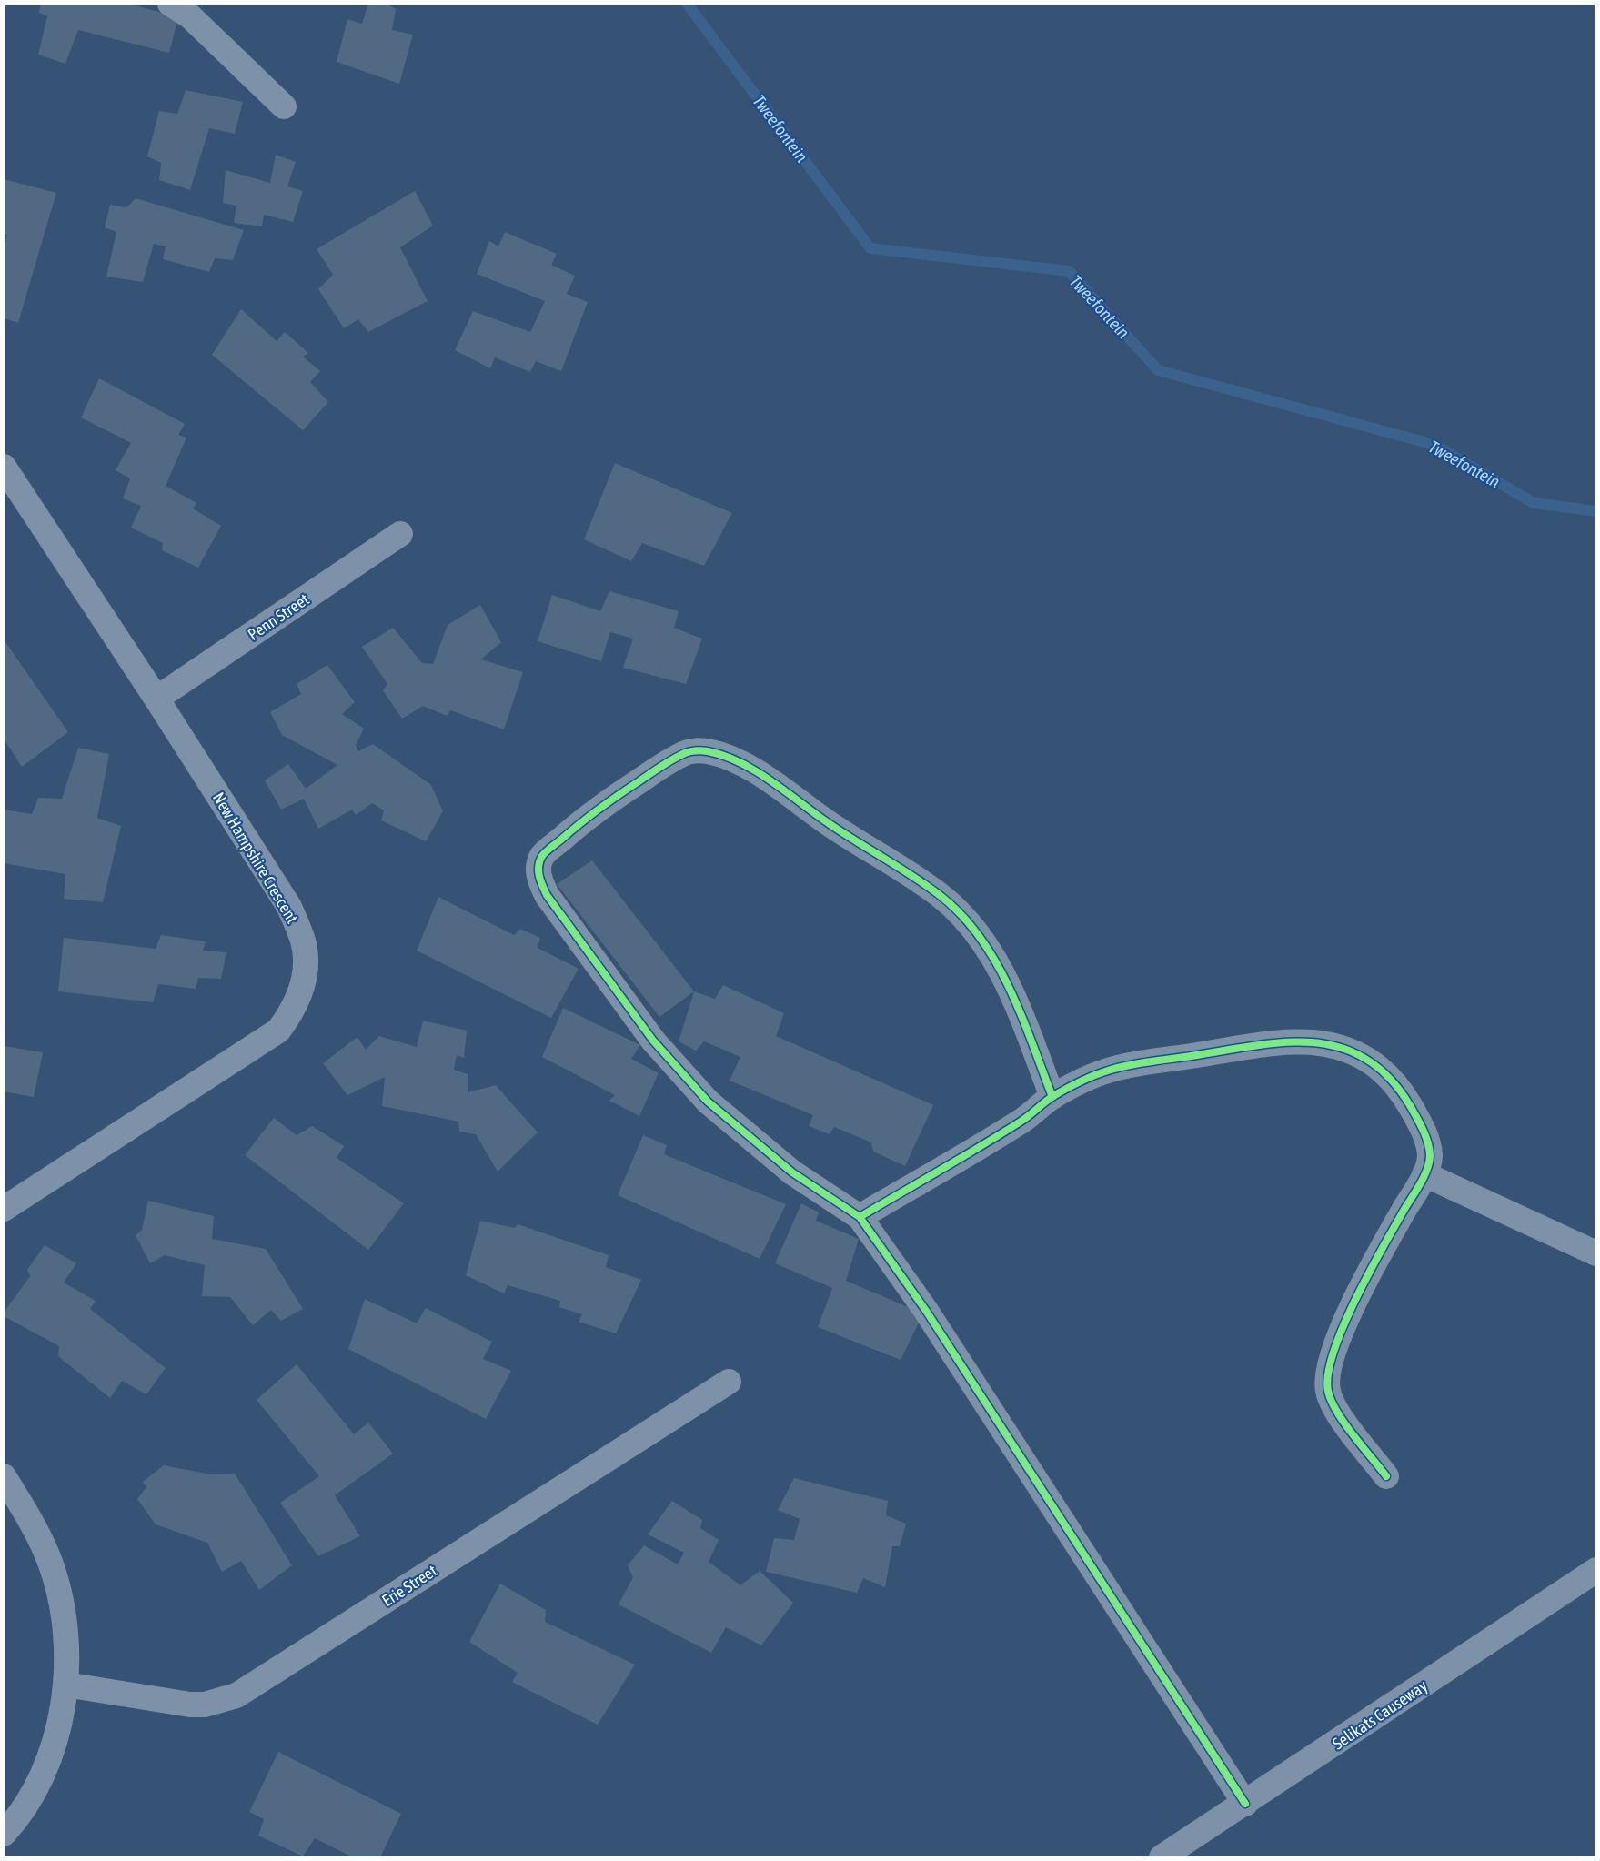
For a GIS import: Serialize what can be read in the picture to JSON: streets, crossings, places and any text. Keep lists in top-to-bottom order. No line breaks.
{"streets":{"street":["Penn Street","New Hampshire Crescent","Erie Street","Selikats Causeway"]},"crossings":[["Penn Street","New Hampshire Crescent"]],"water":["Tweefontein"]}
